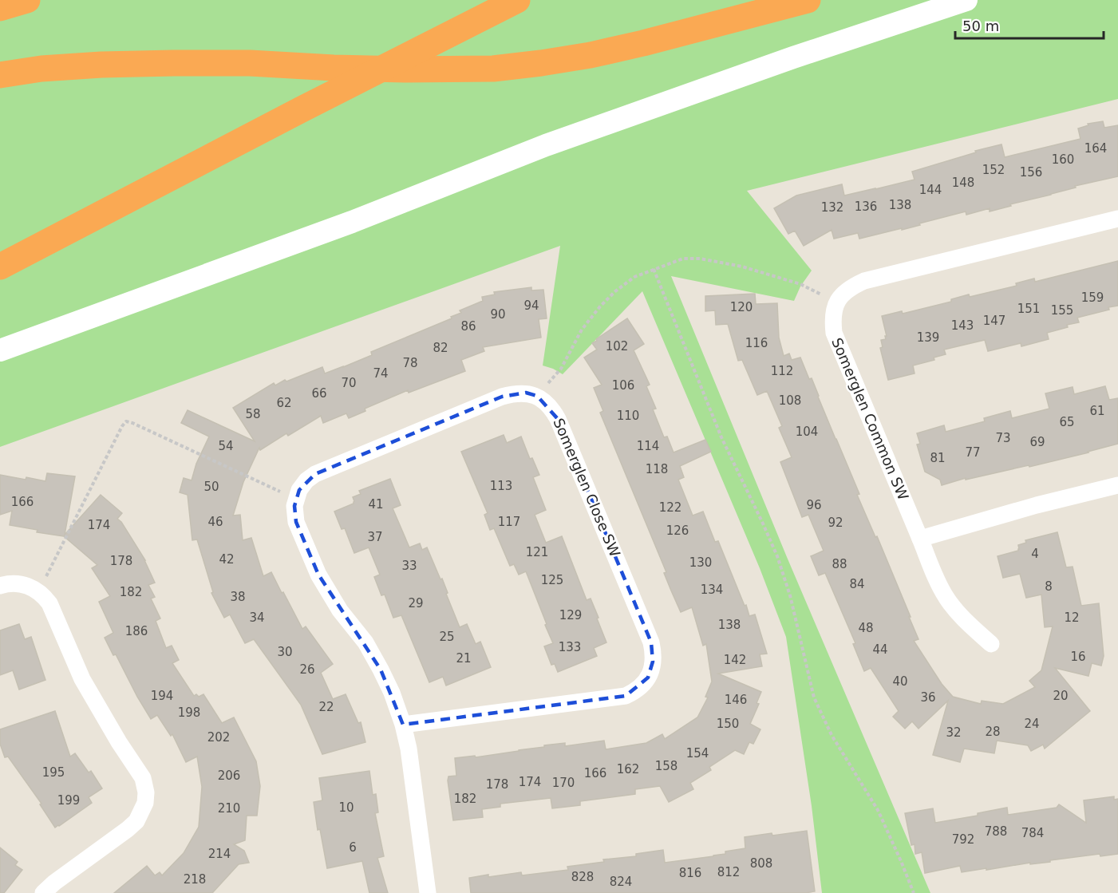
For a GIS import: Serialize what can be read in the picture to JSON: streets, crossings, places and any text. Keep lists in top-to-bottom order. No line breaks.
{"streets":{"street":["Somerglen Common SW","Somerglen Close SW"]},"house_numbers":["164","160","152","156","148","144","138","136","132","159","94","120","151","155","90","147","143","86","139","116","102","82","78","112","74","70","106","66","108","62","61","58","110","65","104","73","69","54","114","77","81","118","113","50","166","41","96","122","46","117","92","174","126","37","121","4","42","178","130","88","33","125","84","8","134","182","38","29","129","34","12","138","48","186","25","133","44","30","16","21","142","26","40","194","20","36","146","22","198","150","24","28","32","202","154","158","162","195","166","206","174","170","178","182","199","10","210","788","784","792","6","214","808","812","816","828","218","824"],"scale_bar":"50 m"}
